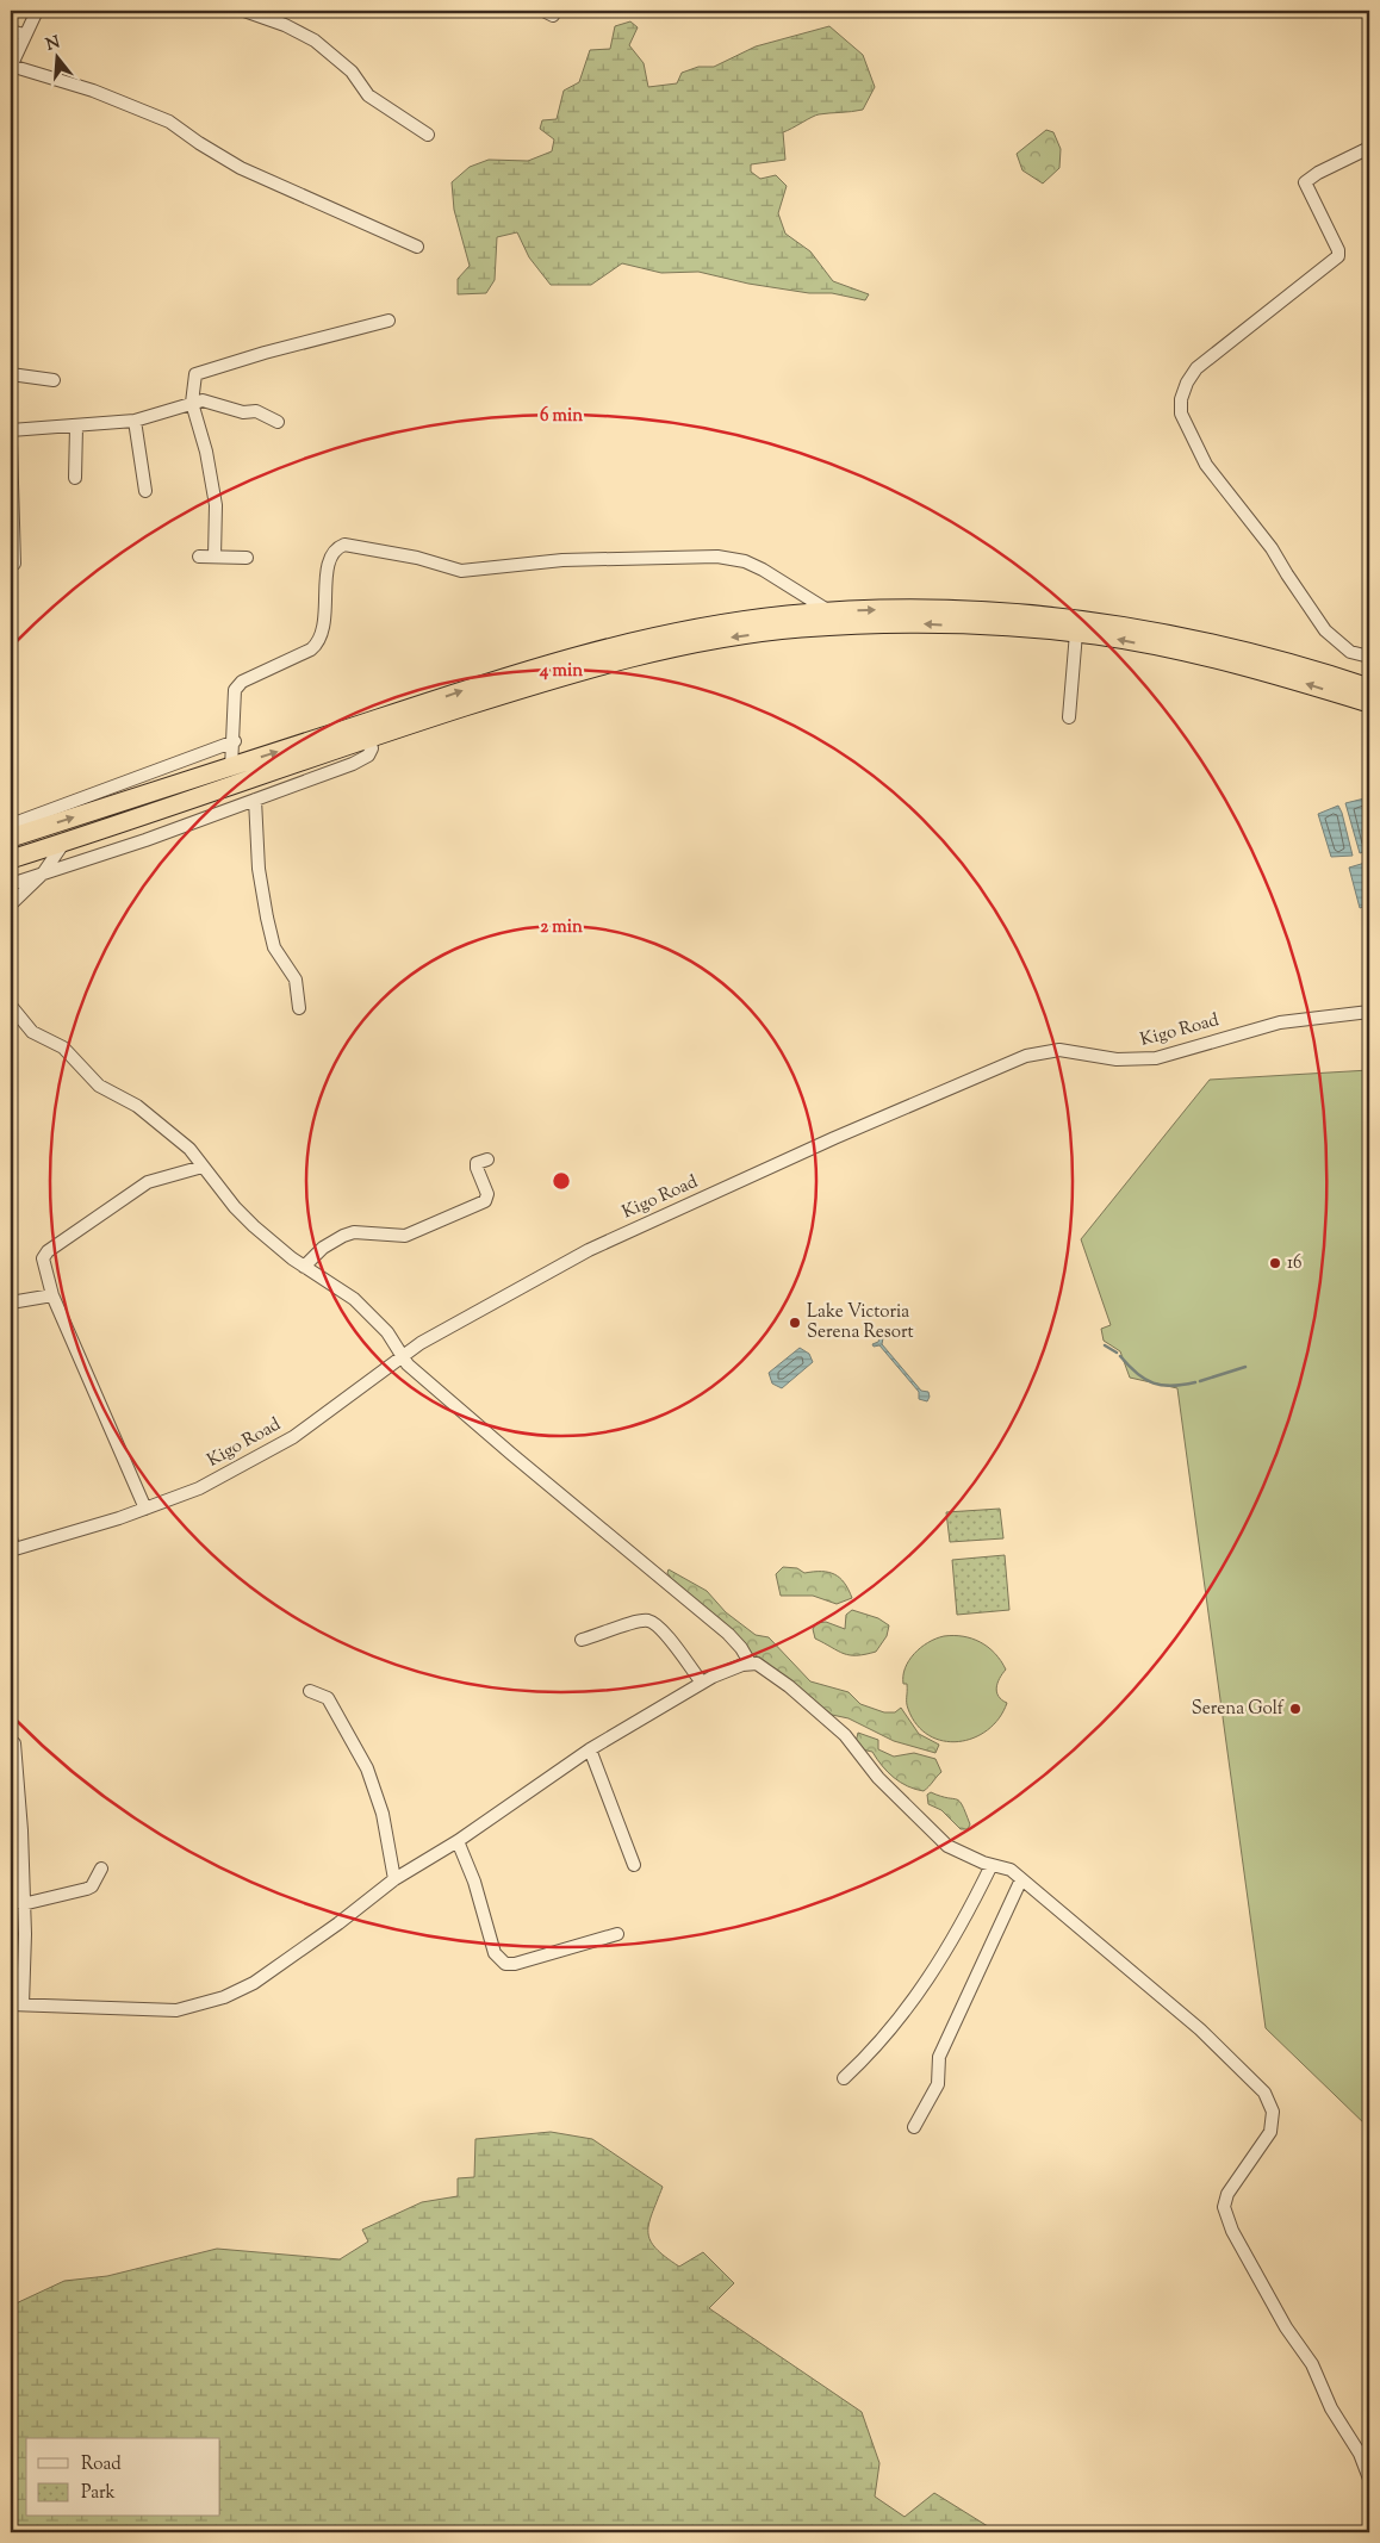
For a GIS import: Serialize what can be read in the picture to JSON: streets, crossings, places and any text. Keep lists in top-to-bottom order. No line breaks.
{"streets":{"street":["Kigo Road"]},"places":["16","Lake Victoria Serena Resort","Serena Golf"],"legend":["Road","Park"],"north":"top","rings":["6 min","4 min","2 min"]}
